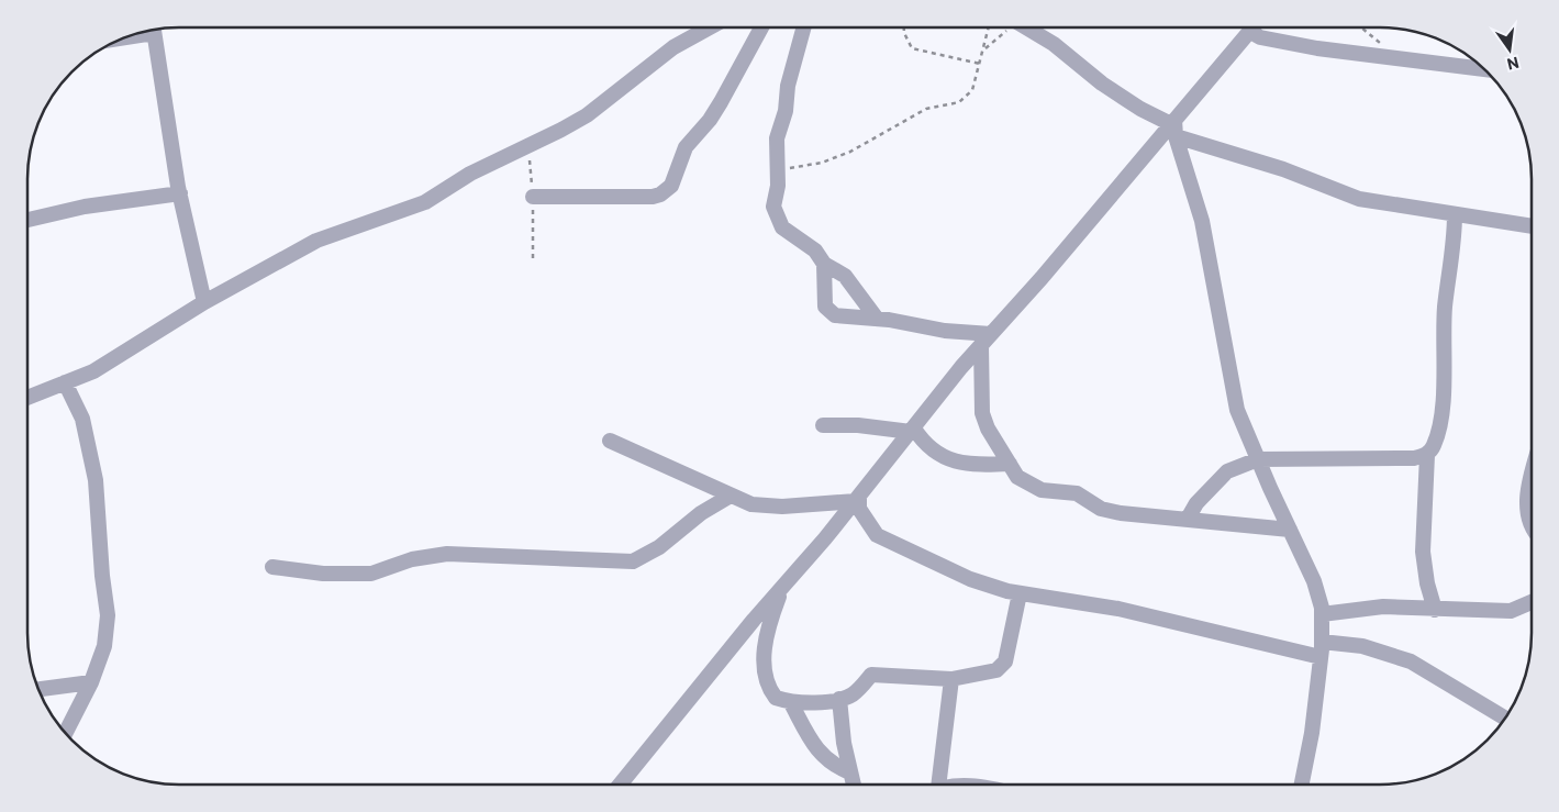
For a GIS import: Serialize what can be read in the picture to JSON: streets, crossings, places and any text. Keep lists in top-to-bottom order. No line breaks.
{"north":"bottom"}
